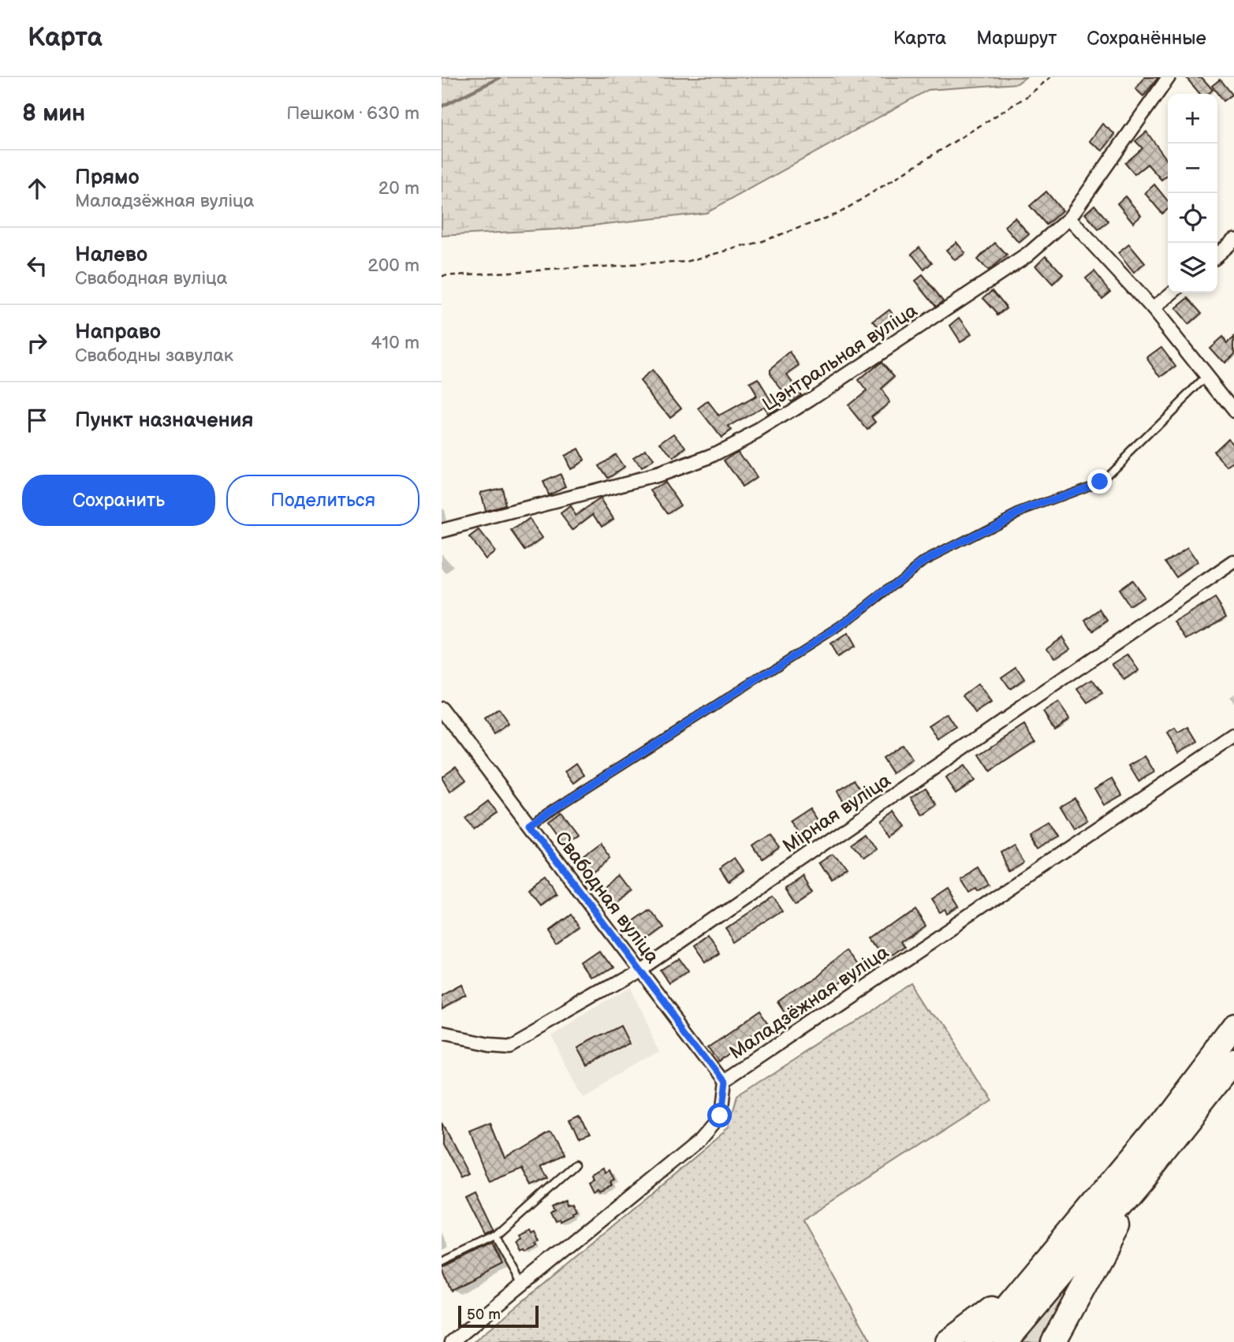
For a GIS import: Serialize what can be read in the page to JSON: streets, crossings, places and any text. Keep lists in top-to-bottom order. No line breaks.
{"streets":{"street":["Цэнтральная вуліца","Мірная вуліца","Свабодная вуліца","Маладзёжная вуліца"]},"crossings":[["Мірная вуліца","Свабодная вуліца"],["Свабодная вуліца","Маладзёжная вуліца"]],"scale_bar":"50 m","page":{"header":"Карта","nav":["Карта","Маршрут","Сохранённые"],"heading":["8 мин","Пешком · 630 m"],"map_buttons":["+","−"],"list":[["Прямо","Маладзёжная вуліца","20 m"],["Налево","Свабодная вуліца","200 m"],["Направо","Свабодны завулак","410 m"],"Пункт назначения"],"buttons":["Сохранить","Поделиться"],"scale":"50 m"}}
